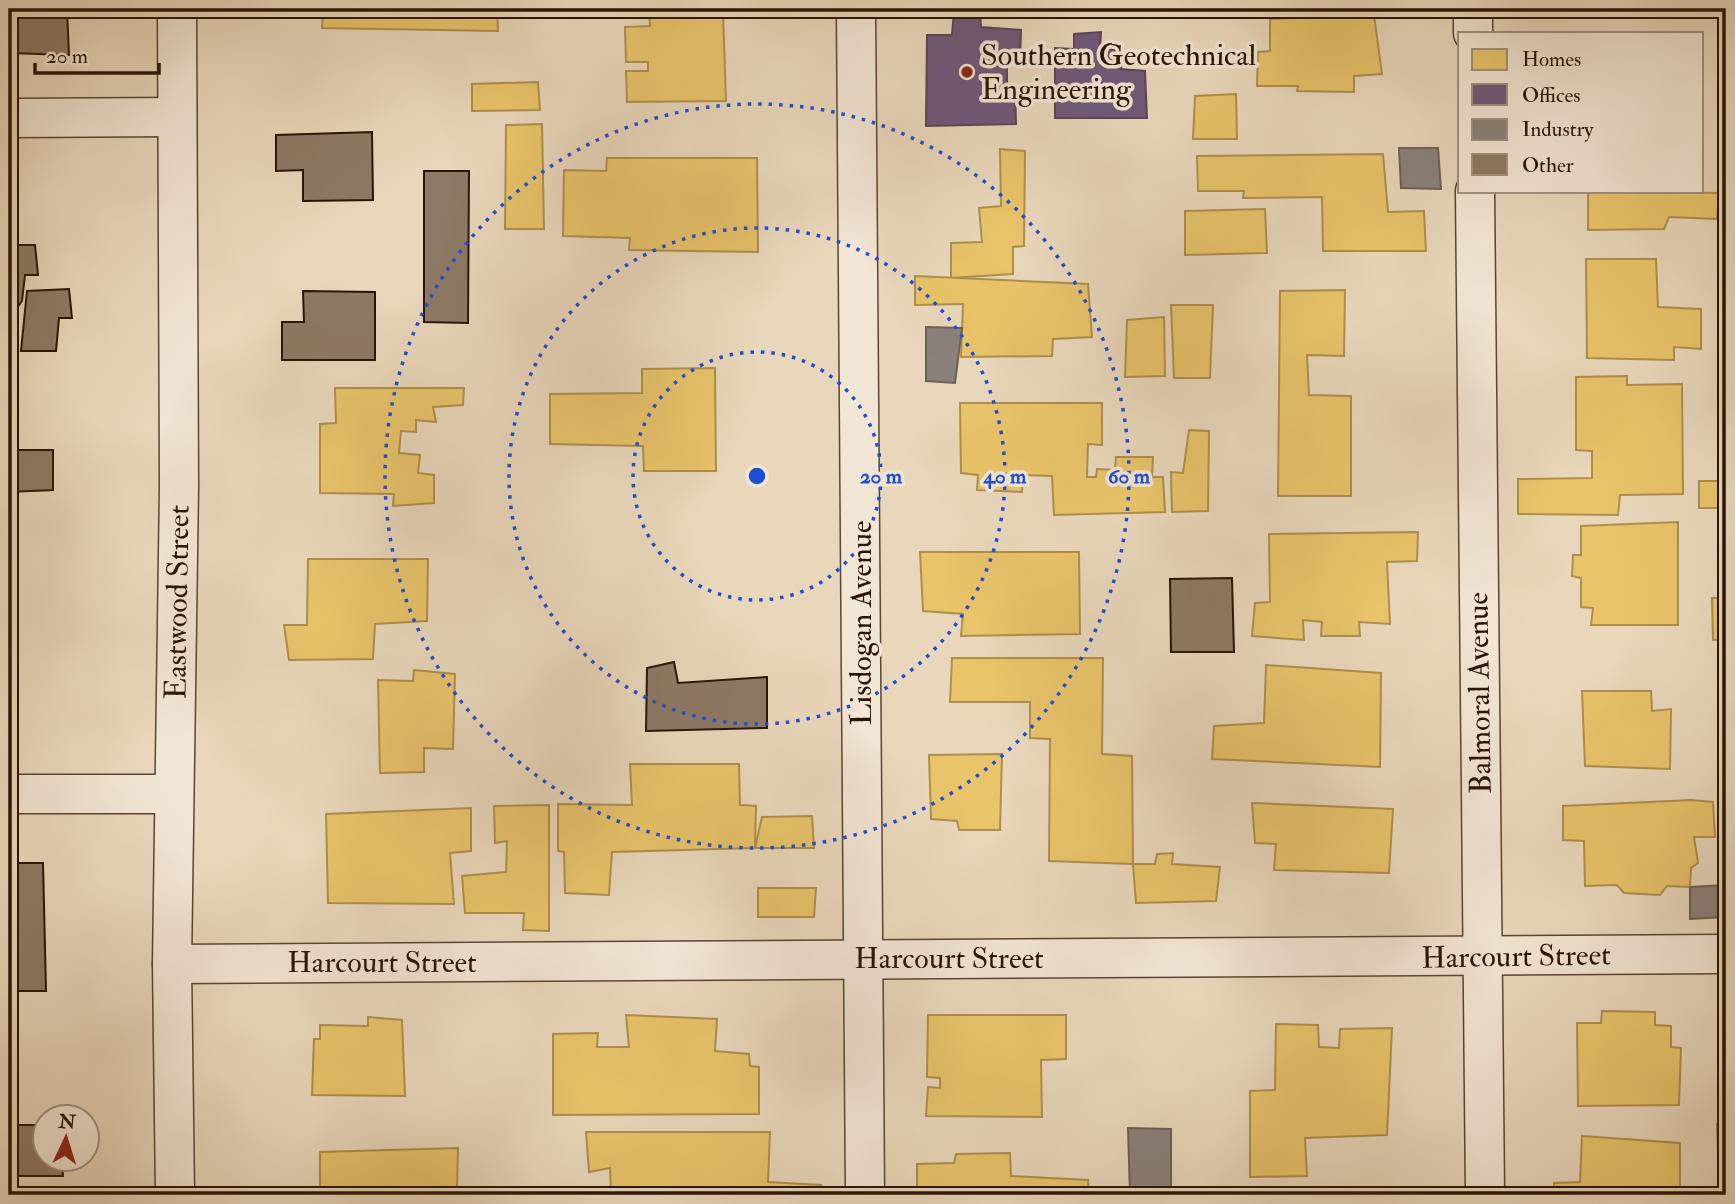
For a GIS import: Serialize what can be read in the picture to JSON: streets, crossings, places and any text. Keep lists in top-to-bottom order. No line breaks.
{"streets":{"street":["Eastwood Street","Lisdogan Avenue","Balmoral Avenue","Harcourt Street"]},"crossings":[["Eastwood Street","Harcourt Street"],["Lisdogan Avenue","Harcourt Street"],["Balmoral Avenue","Harcourt Street"]],"places":["Southern Geotechnical Engineering"],"legend":["Homes","Offices","Industry","Other"],"scale_bar":"20 m","north":"top","rings":["20 m","40 m","60 m"]}
